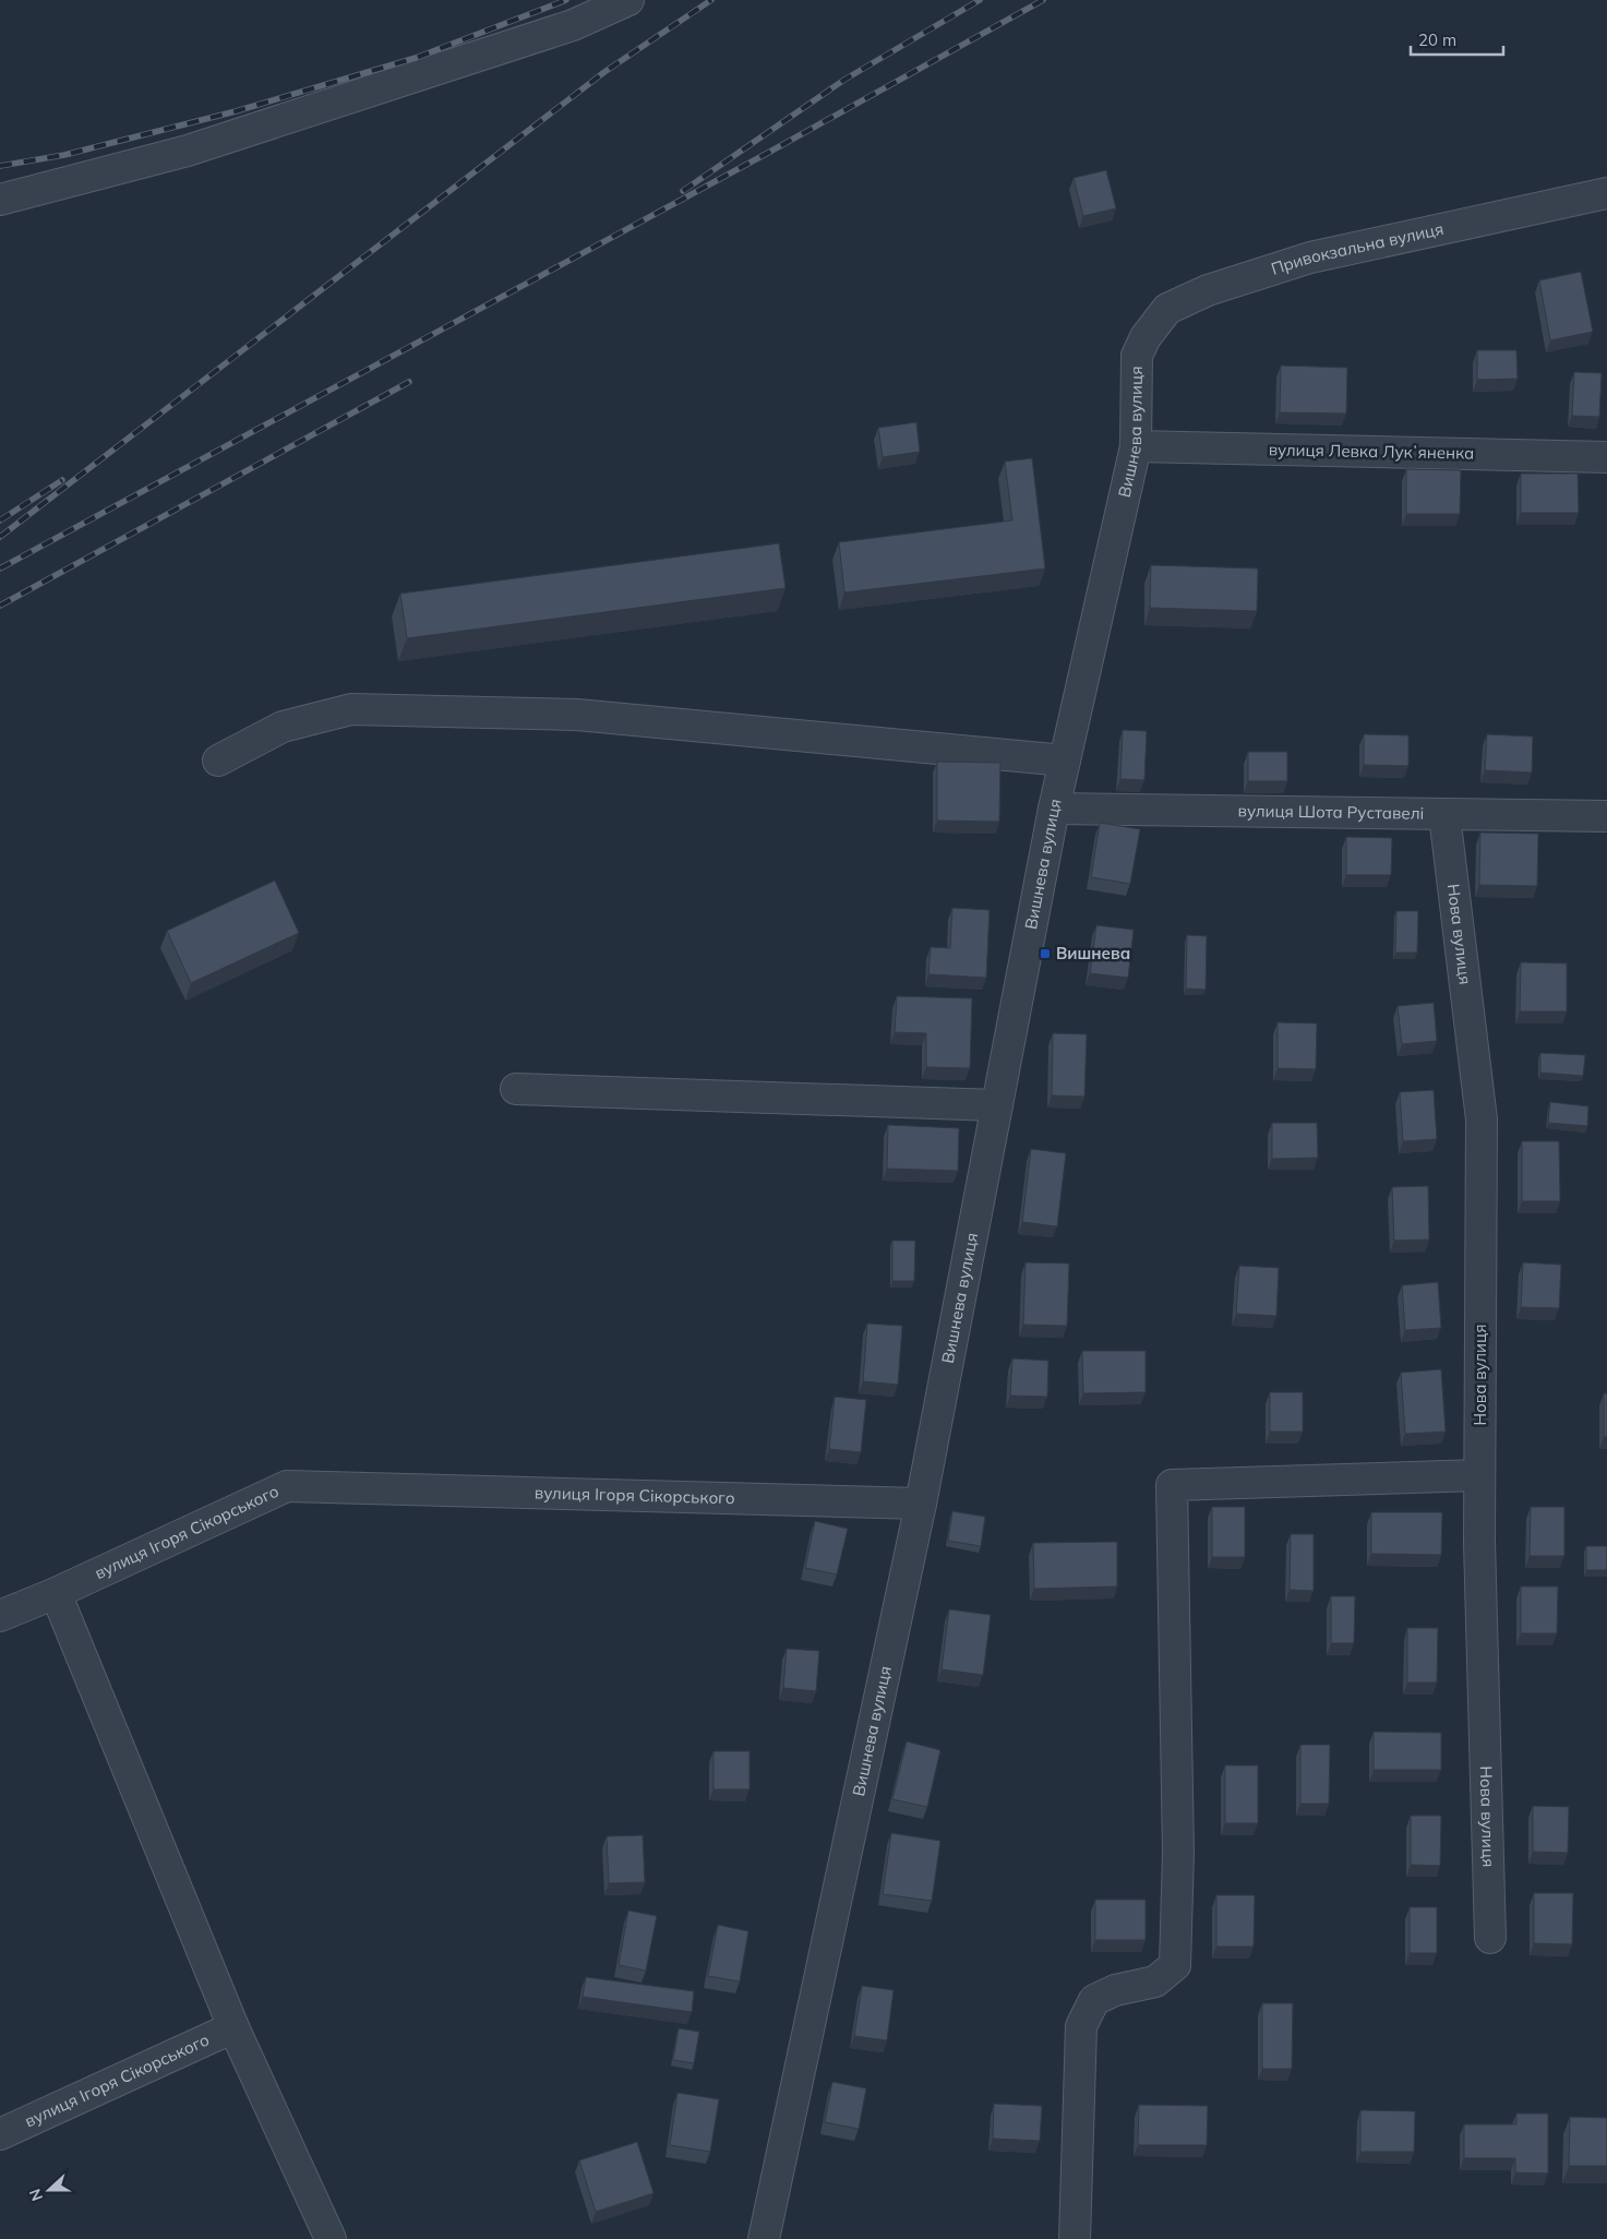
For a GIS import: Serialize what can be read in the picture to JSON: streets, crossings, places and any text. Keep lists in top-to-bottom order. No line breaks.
{"streets":{"street":["Привокзальна вулиця","Вишнева вулиця","вулиця Левка Лукʼяненка","вулиця Шота Руставелі","Нова вулиця","вулиця Ігоря Сікорського"]},"crossings":[["Привокзальна вулиця","Вишнева вулиця"],["Вишнева вулиця","вулиця Левка Лукʼяненка"],["Вишнева вулиця","вулиця Шота Руставелі"],["Вишнева вулиця","вулиця Ігоря Сікорського"],["вулиця Шота Руставелі","Нова вулиця"]],"places":{"transit":["Вишнева"]},"scale_bar":"20 m","north":"left"}
